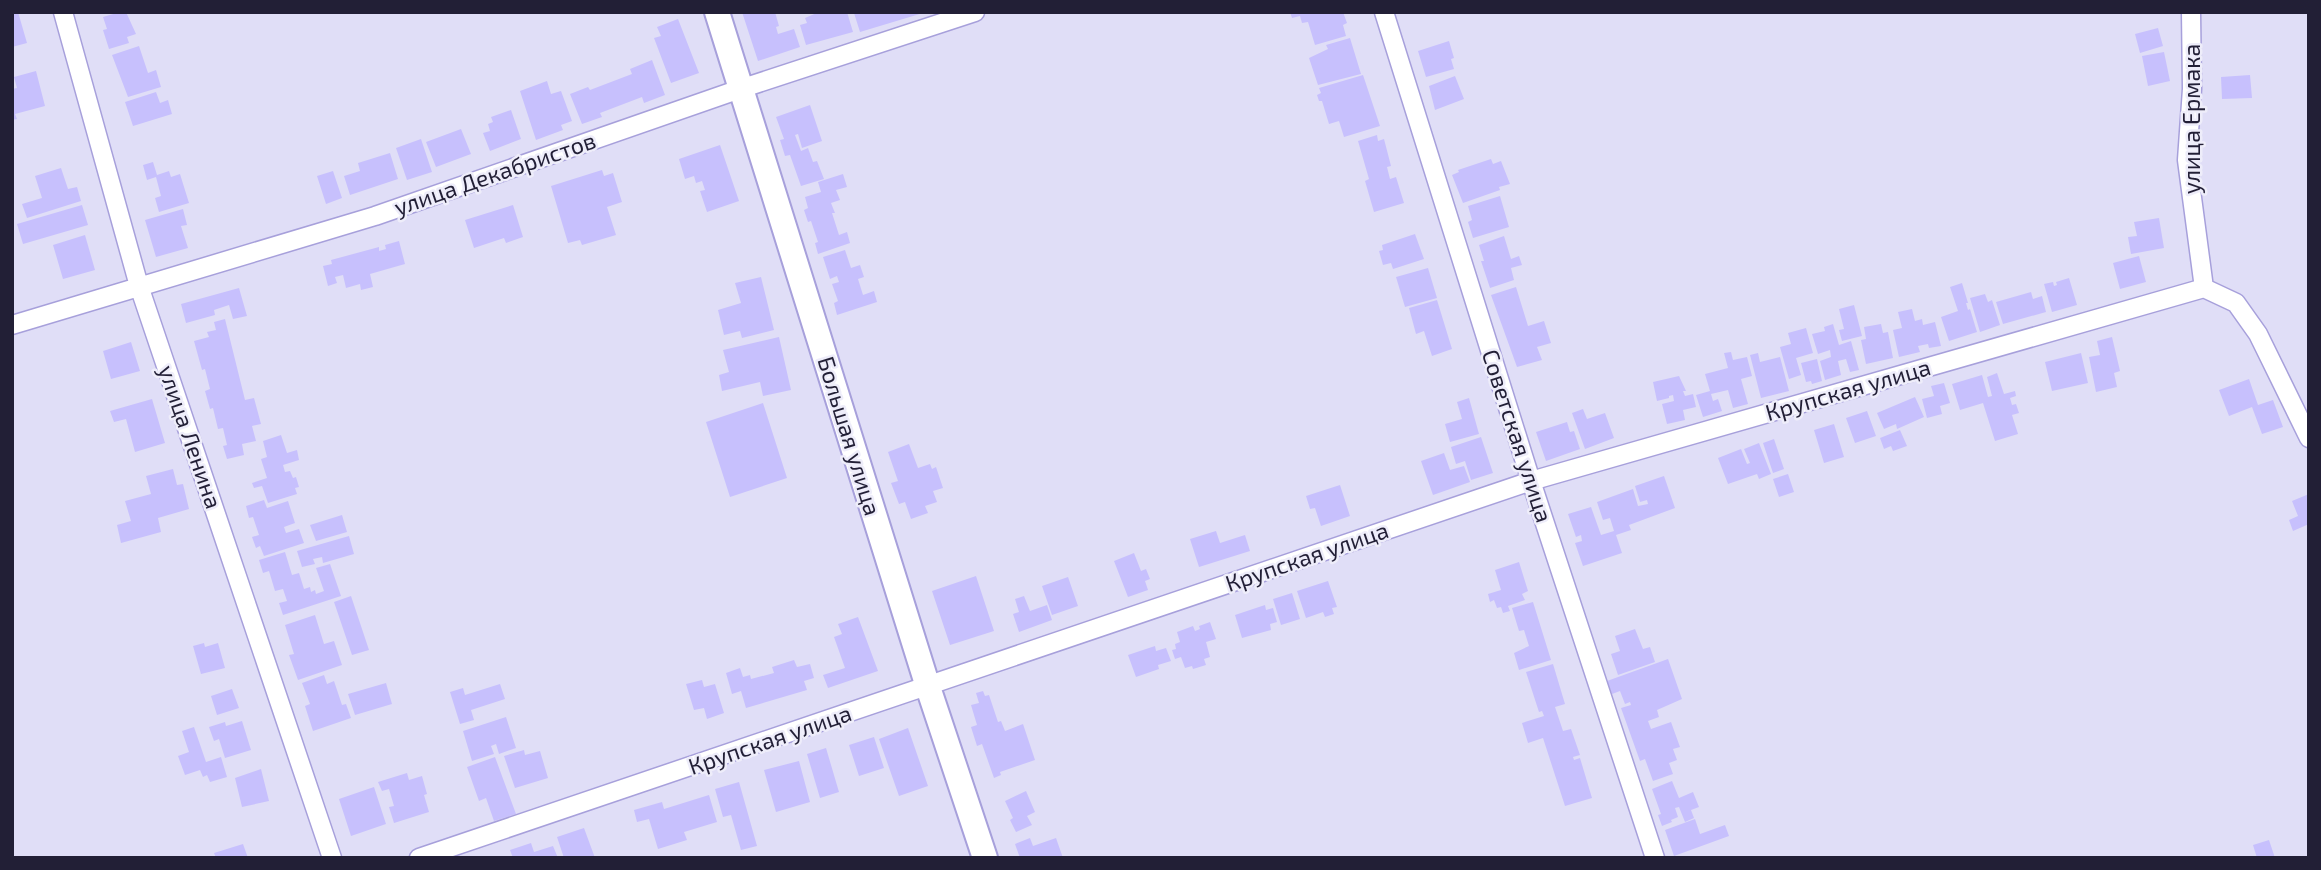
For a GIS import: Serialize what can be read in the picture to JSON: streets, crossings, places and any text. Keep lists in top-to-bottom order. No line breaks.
{"streets":{"street":["улица Ермака","улица Декабристов","Крупская улица","Большая улица","Советская улица","улица Ленина"]},"crossings":[["улица Ермака","Крупская улица"],["улица Декабристов","Большая улица"],["улица Декабристов","улица Ленина"],["Крупская улица","Большая улица"],["Крупская улица","Советская улица"]]}
